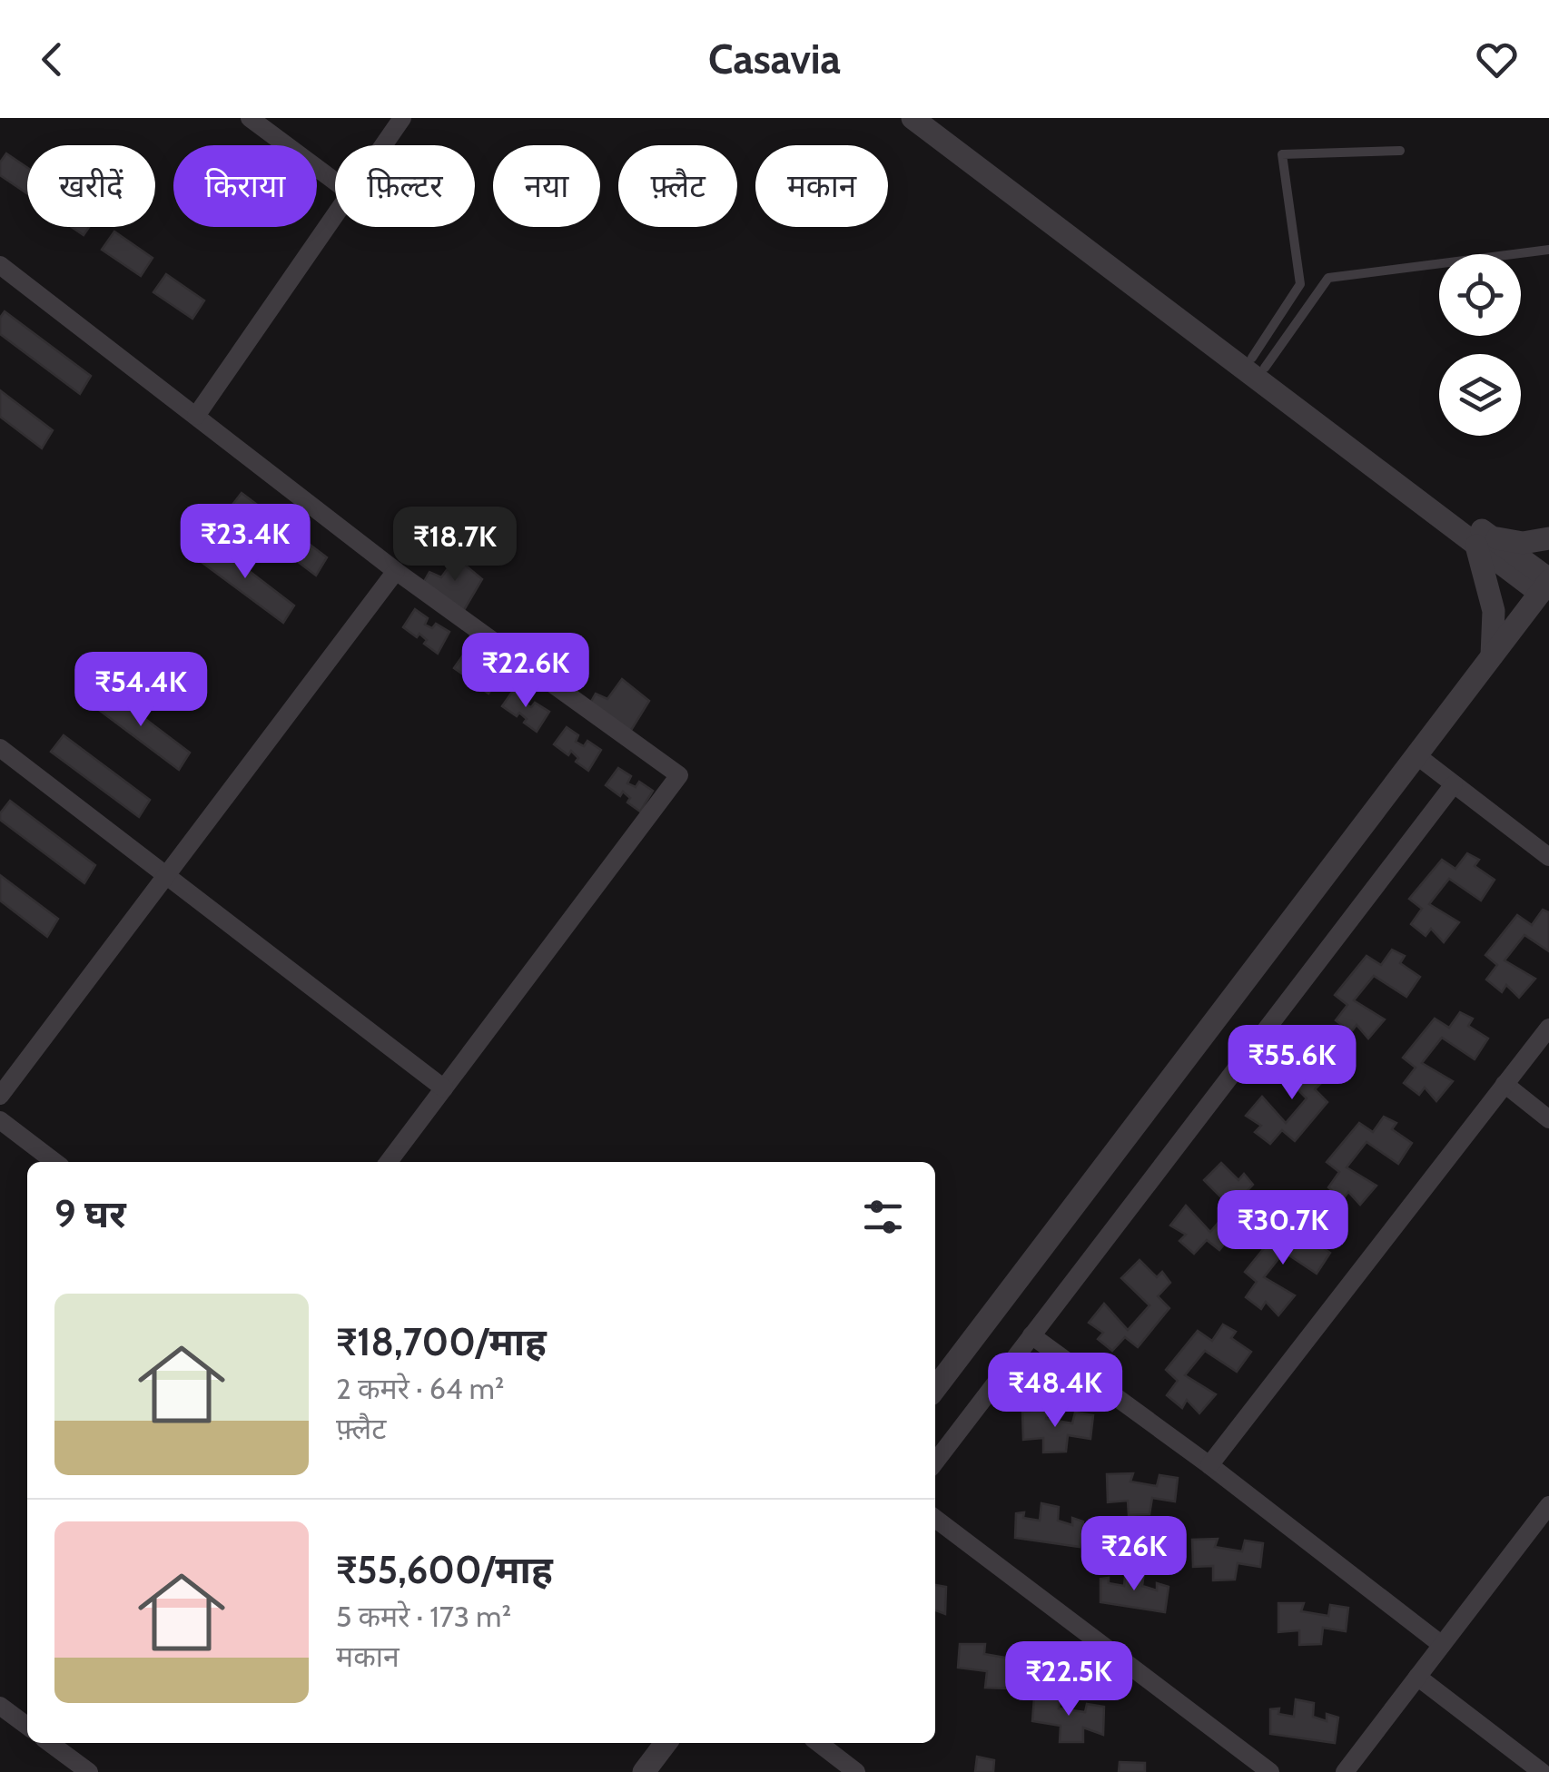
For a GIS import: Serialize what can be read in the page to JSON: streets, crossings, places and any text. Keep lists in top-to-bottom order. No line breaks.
{"page":{"header":"Casavia","chip":["खरीदें","किराया","फ़िल्टर","नया","फ़्लैट","मकान"],"price":["₹23.4K","₹18.7K","₹22.6K","₹54.4K","₹55.6K","₹30.7K","₹48.4K","₹26K","₹22.5K"],"heading":"9 घर","list":[{"name":"₹18,700/माह","note":"2 कमरे · 64 m² · फ़्लैट"},{"name":"₹55,600/माह","note":"5 कमरे · 173 m² · मकान"}]}}
